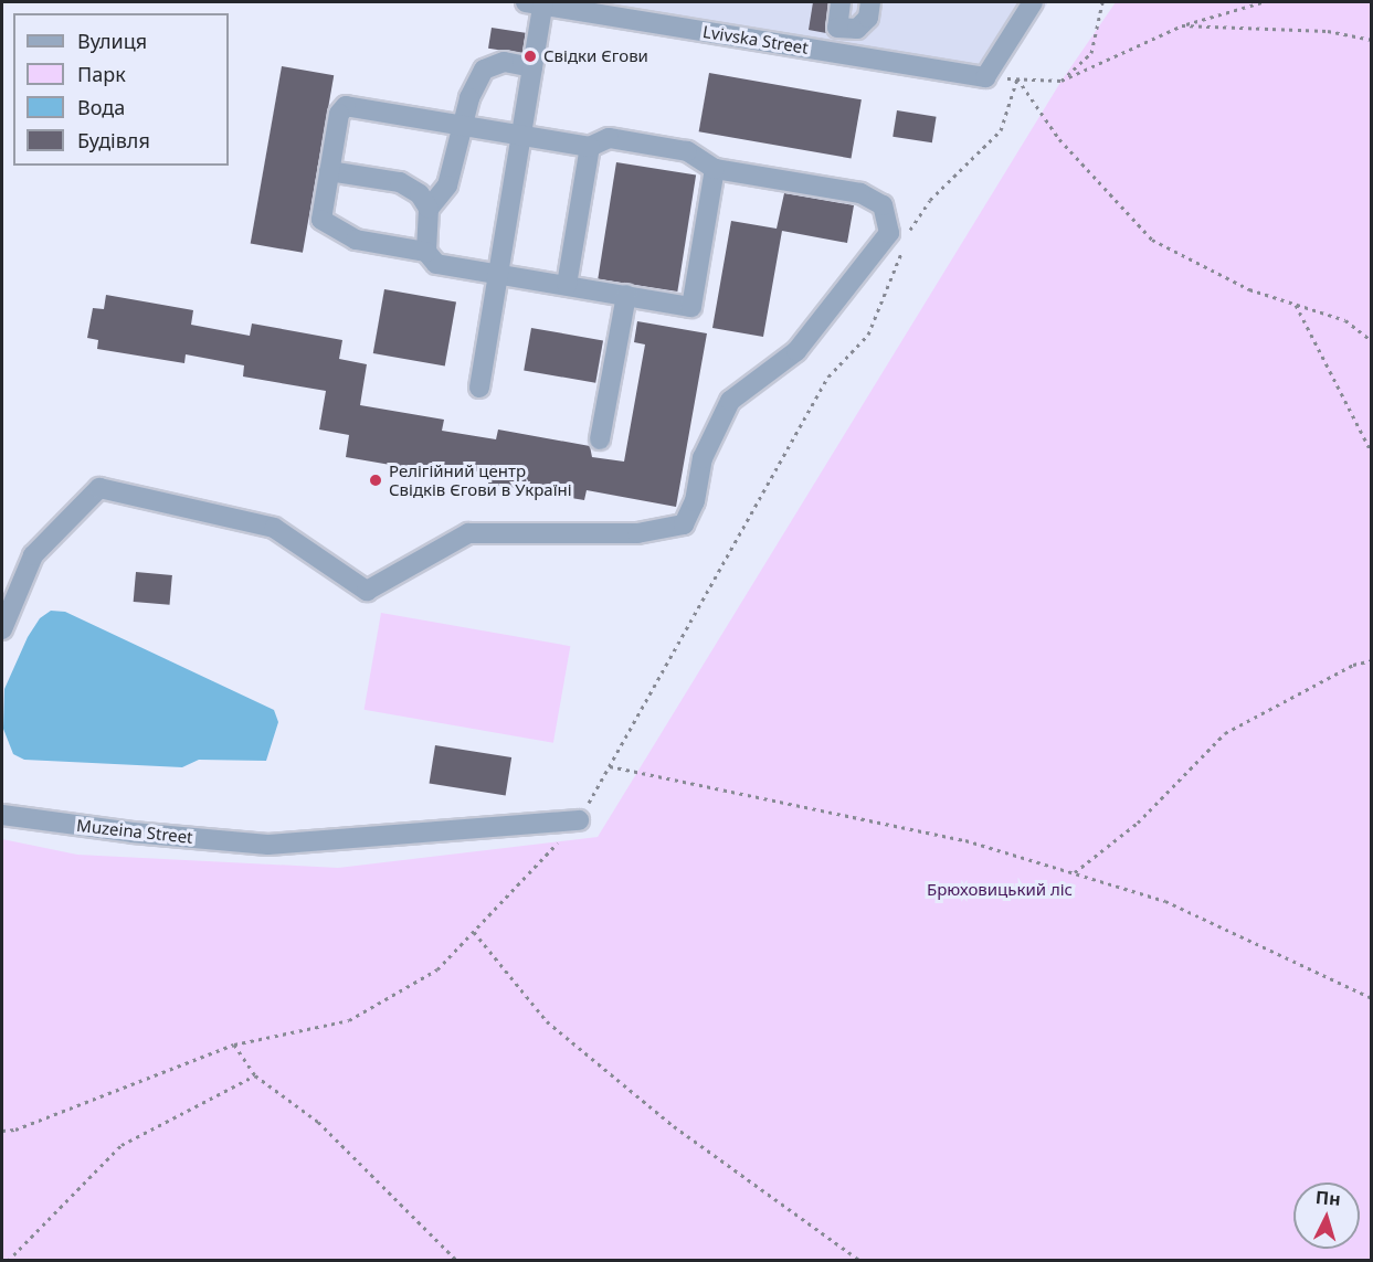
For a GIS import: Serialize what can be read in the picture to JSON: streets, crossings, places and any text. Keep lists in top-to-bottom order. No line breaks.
{"streets":{"street":["Lvivska Street","Muzeina Street"]},"parks":["Брюховицький ліс"],"places":["Свідки Єгови","Релігійний центр Свідків Єгови в Україні"],"legend":["Вулиця","Парк","Вода","Будівля"],"north":"top"}
